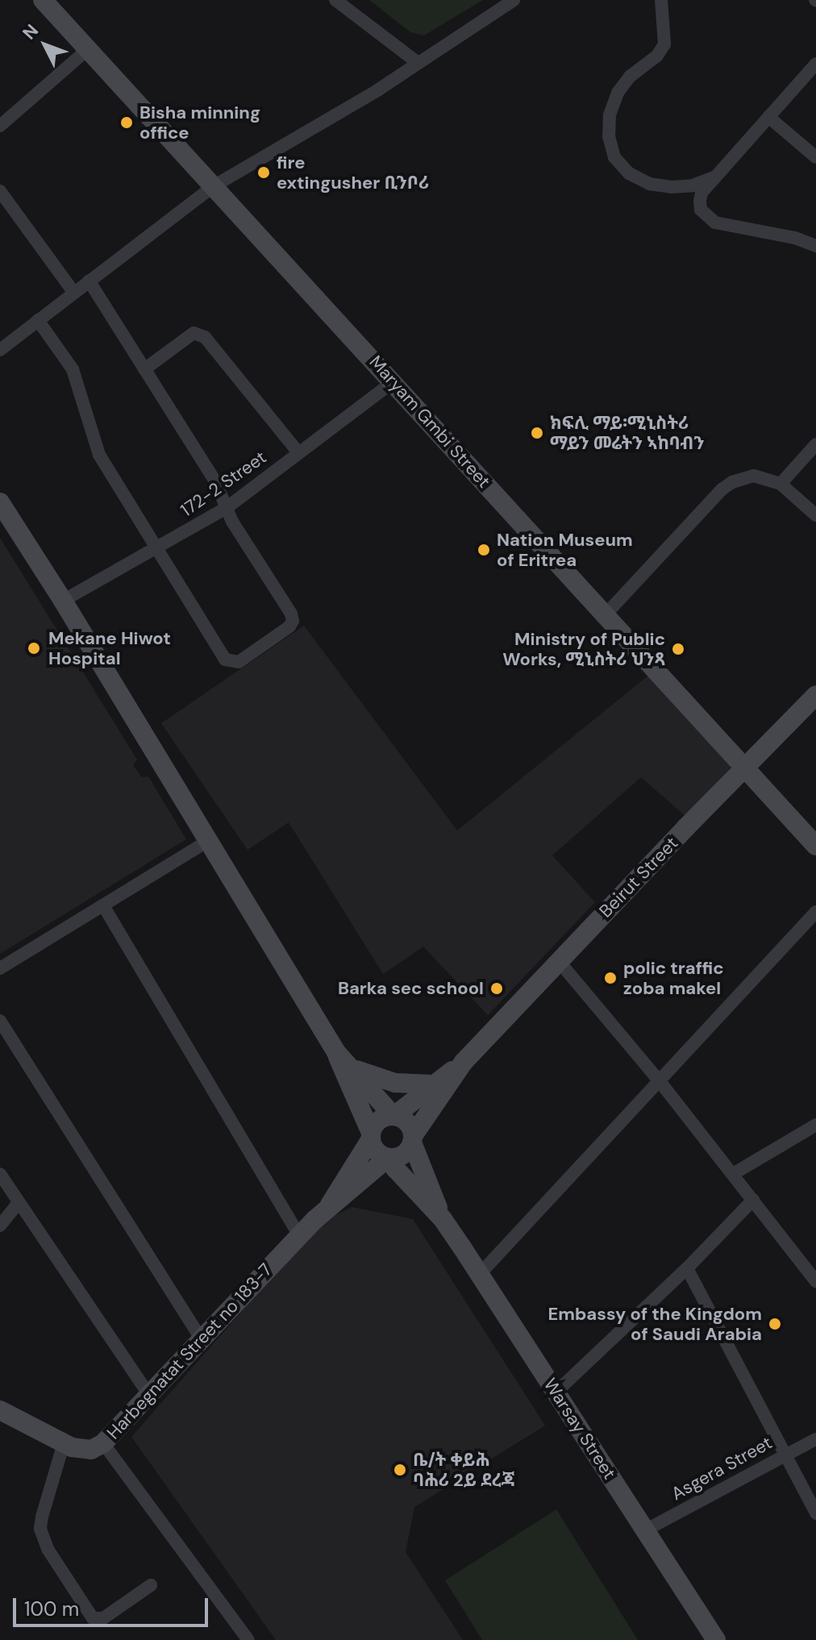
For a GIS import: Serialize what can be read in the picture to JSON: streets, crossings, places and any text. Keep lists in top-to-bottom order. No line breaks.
{"streets":{"main road":["Maryam Gmbi Street","Beirut Street","Harbegnatat Street no 183-7","Warsay Street"],"street":["172-2 Street","Asgera Street"]},"crossings":[["Maryam Gmbi Street","172-2 Street"],["Maryam Gmbi Street","Beirut Street"],["Warsay Street","Asgera Street"]],"places":["Bisha minning office","fire extingusher ቢንቦሪ","ክፍሊ ማይ፡ሚኒስትሪ ማይን መሬትን ኣከባብን","Nation Museum of Eritrea","Mekane Hiwot Hospital","Ministry of Public Works, ሚኒስትሪ ህንጻ","polic traffic zoba makel","Barka sec school","Embassy of the Kingdom of Saudi Arabia","ቤ/ት ቀይሕ ባሕሪ 2ይ ደረጃ"],"scale_bar":"100 m","north":"top left"}
